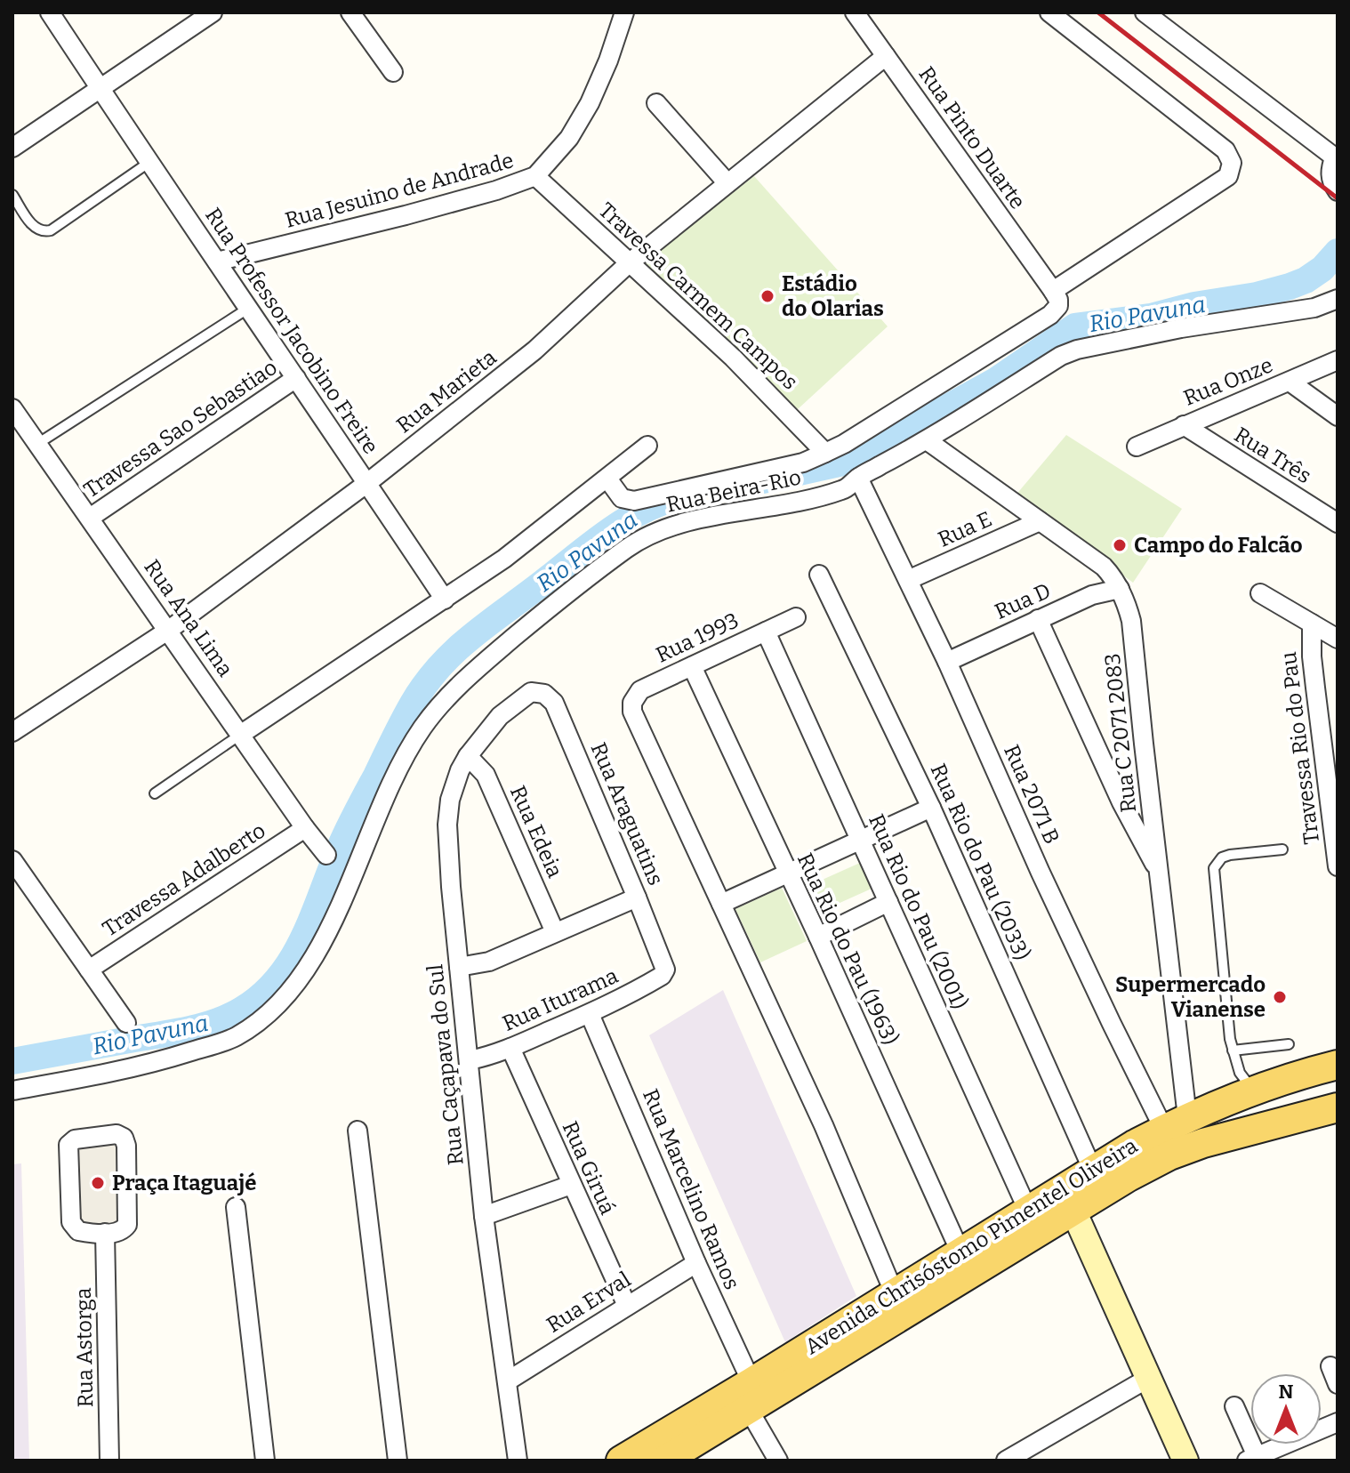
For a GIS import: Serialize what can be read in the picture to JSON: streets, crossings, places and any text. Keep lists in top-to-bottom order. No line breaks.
{"streets":{"main road":["Avenida Chrisóstomo Pimentel Oliveira"],"street":["Rua Pinto Duarte","Rua Jesuino de Andrade","Travessa Carmem Campos","Rua Professor Jacobino Freire","Rua Onze","Rua Marieta","Travessa Sao Sebastiao","Rua Três","Rua Beira-Rio","Rua E","Rua D","Rua Ana Lima","Rua 1993","Rua C 2071 2083","Travessa Rio do Pau","Rua 2071 B","Rua Araguatins","Rua Edeia","Rua Rio do Pau (2033)","Travessa Adalberto","Rua Rio do Pau (2001)","Rua Rio do Pau (1963)","Rua Iturama","Rua Caçapava do Sul","Rua Giruá","Rua Marcelino Ramos","Rua Erval","Rua Astorga"]},"crossings":[["Rua Pinto Duarte","Rua Marieta"],["Rua Jesuino de Andrade","Travessa Carmem Campos"],["Rua Jesuino de Andrade","Rua Professor Jacobino Freire"],["Travessa Carmem Campos","Rua Marieta"],["Rua Professor Jacobino Freire","Rua Marieta"],["Rua Professor Jacobino Freire","Travessa Sao Sebastiao"],["Rua Onze","Rua Três"],["Rua Marieta","Rua Ana Lima"],["Travessa Sao Sebastiao","Rua Ana Lima"],["Rua Beira-Rio","Rua C 2071 2083"],["Rua Beira-Rio","Rua 2071 B"],["Rua E","Rua C 2071 2083"],["Rua E","Rua 2071 B"],["Rua D","Rua C 2071 2083"],["Rua D","Rua 2071 B"],["Rua Ana Lima","Travessa Adalberto"],["Rua 1993","Rua Rio do Pau (2001)"],["Rua 1993","Rua Rio do Pau (1963)"],["Rua C 2071 2083","Rua 2071 B"],["Rua C 2071 2083","Avenida Chrisóstomo Pimentel Oliveira"],["Rua 2071 B","Avenida Chrisóstomo Pimentel Oliveira"],["Rua Araguatins","Rua Iturama"],["Rua Araguatins","Rua Caçapava do Sul"],["Rua Edeia","Rua Caçapava do Sul"],["Rua Rio do Pau (2033)","Avenida Chrisóstomo Pimentel Oliveira"],["Rua Rio do Pau (2001)","Avenida Chrisóstomo Pimentel Oliveira"],["Rua Rio do Pau (1963)","Avenida Chrisóstomo Pimentel Oliveira"],["Rua Iturama","Rua Caçapava do Sul"],["Rua Iturama","Rua Giruá"],["Rua Iturama","Rua Marcelino Ramos"],["Rua Caçapava do Sul","Rua Erval"],["Rua Giruá","Rua Erval"],["Rua Marcelino Ramos","Avenida Chrisóstomo Pimentel Oliveira"],["Rua Marcelino Ramos","Rua Erval"]],"water":["Rio Pavuna"],"places":["Estádio do Olarias","Campo do Falcão","Supermercado Vianense","Praça Itaguajé"],"north":"top"}
